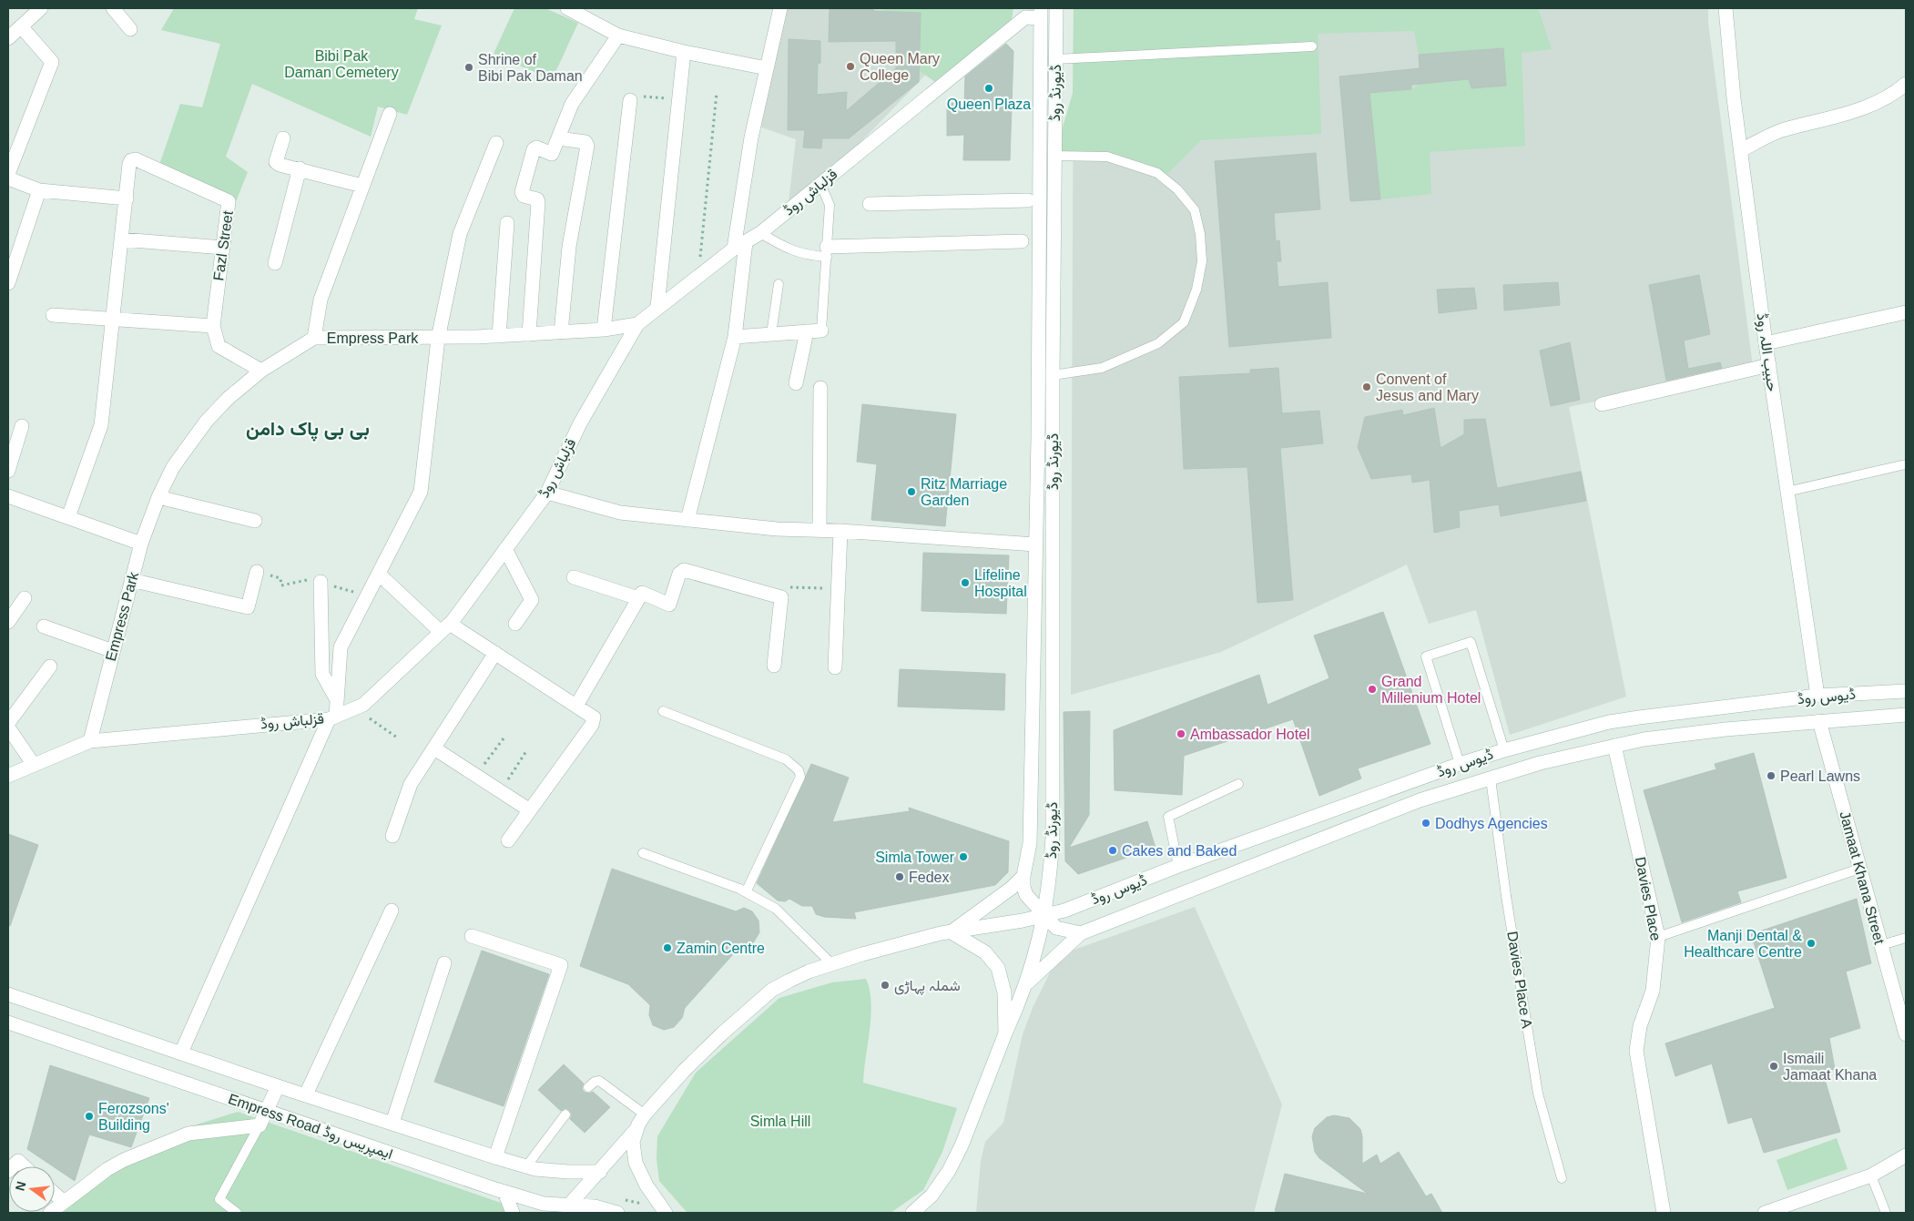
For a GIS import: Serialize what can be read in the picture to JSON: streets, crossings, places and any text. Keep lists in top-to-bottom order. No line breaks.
{"streets":{"street":["ڈیورنڈ روڈ","قزلباش روڈ","Fazl Street","Empress Park","حبیب اللہ روڈ","ڈیوس روڈ","Jamaat Khana Street","Davies Place","Empress Road ایمپریس روڈ"],"lane":["Davies Place A"]},"crossings":[["ڈیورنڈ روڈ","قزلباش روڈ"],["ڈیورنڈ روڈ","ڈیوس روڈ"],["قزلباش روڈ","Empress Park"],["Fazl Street","Empress Park"],["حبیب اللہ روڈ","ڈیوس روڈ"],["ڈیوس روڈ","Jamaat Khana Street"],["ڈیوس روڈ","Davies Place"],["ڈیوس روڈ","Davies Place A"]],"districts":["بی بی پاک دامن"],"parks":["Bibi Pak Daman Cemetery","Simla Hill"],"places":["Queen Mary College","Shrine of Bibi Pak Daman","Queen Plaza","Convent of Jesus and Mary","Ritz Marriage Garden","Lifeline Hospital","Grand Millenium Hotel","Ambassador Hotel","Pearl Lawns","Dodhys Agencies","Cakes and Baked","Simla Tower","Fedex","Manji Dental & Healthcare Centre","Zamin Centre","شملہ پہاڑی","Ismaili Jamaat Khana","Ferozsons' Building"],"north":"left"}
